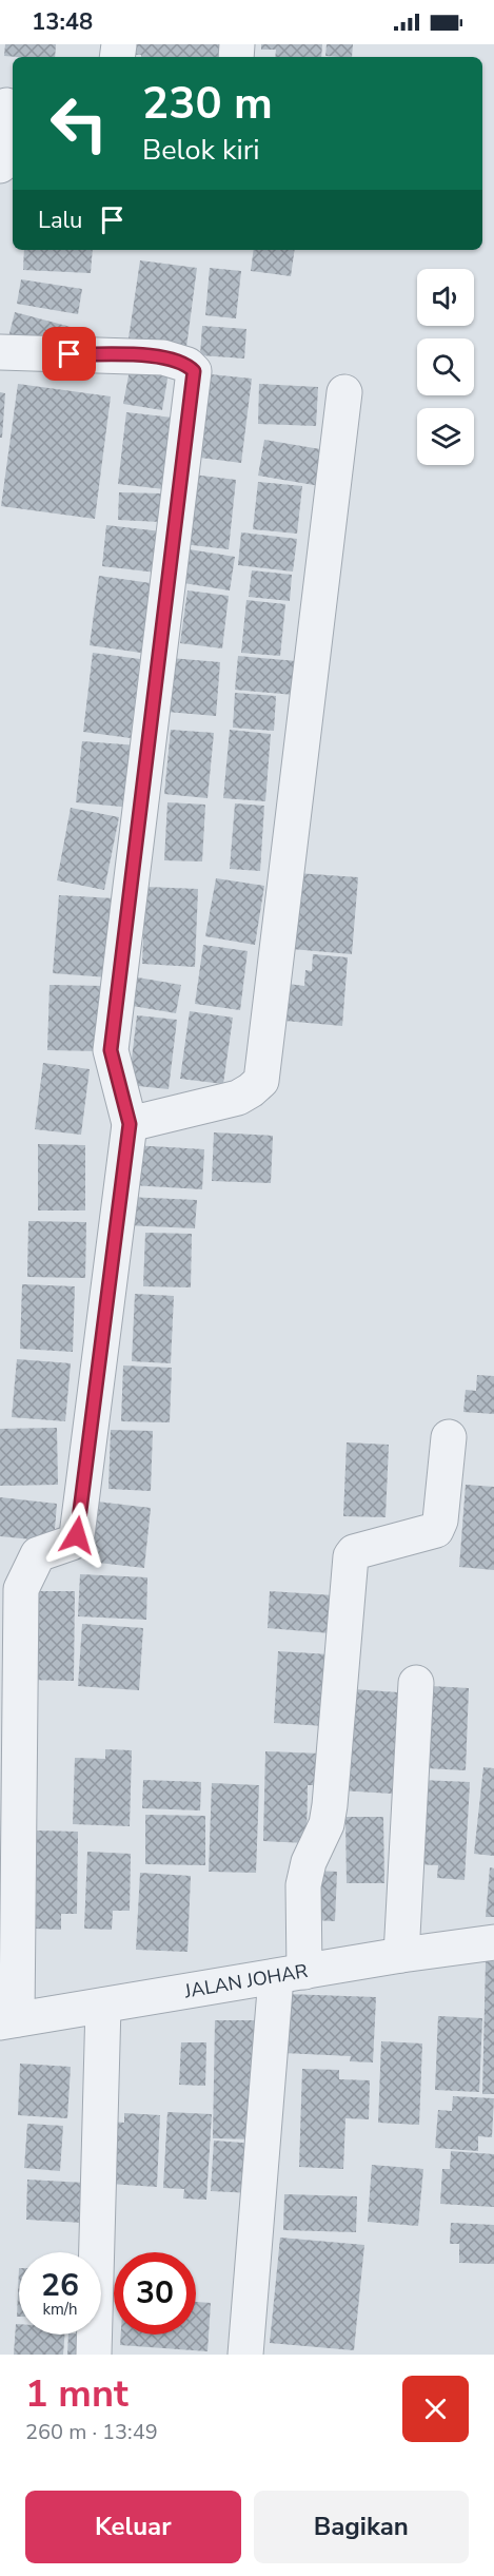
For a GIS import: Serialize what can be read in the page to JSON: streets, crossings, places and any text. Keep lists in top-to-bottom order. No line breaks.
{"streets":{"street":["JALAN JOHAR"]},"page":{"status":"13:48","turn":["230 m","Belok kiri"],"then":"Lalu","speed":"26 km/h","limit":"30","heading":["1 mnt","260 m · 13:49"],"buttons":["Keluar","Bagikan"]}}
